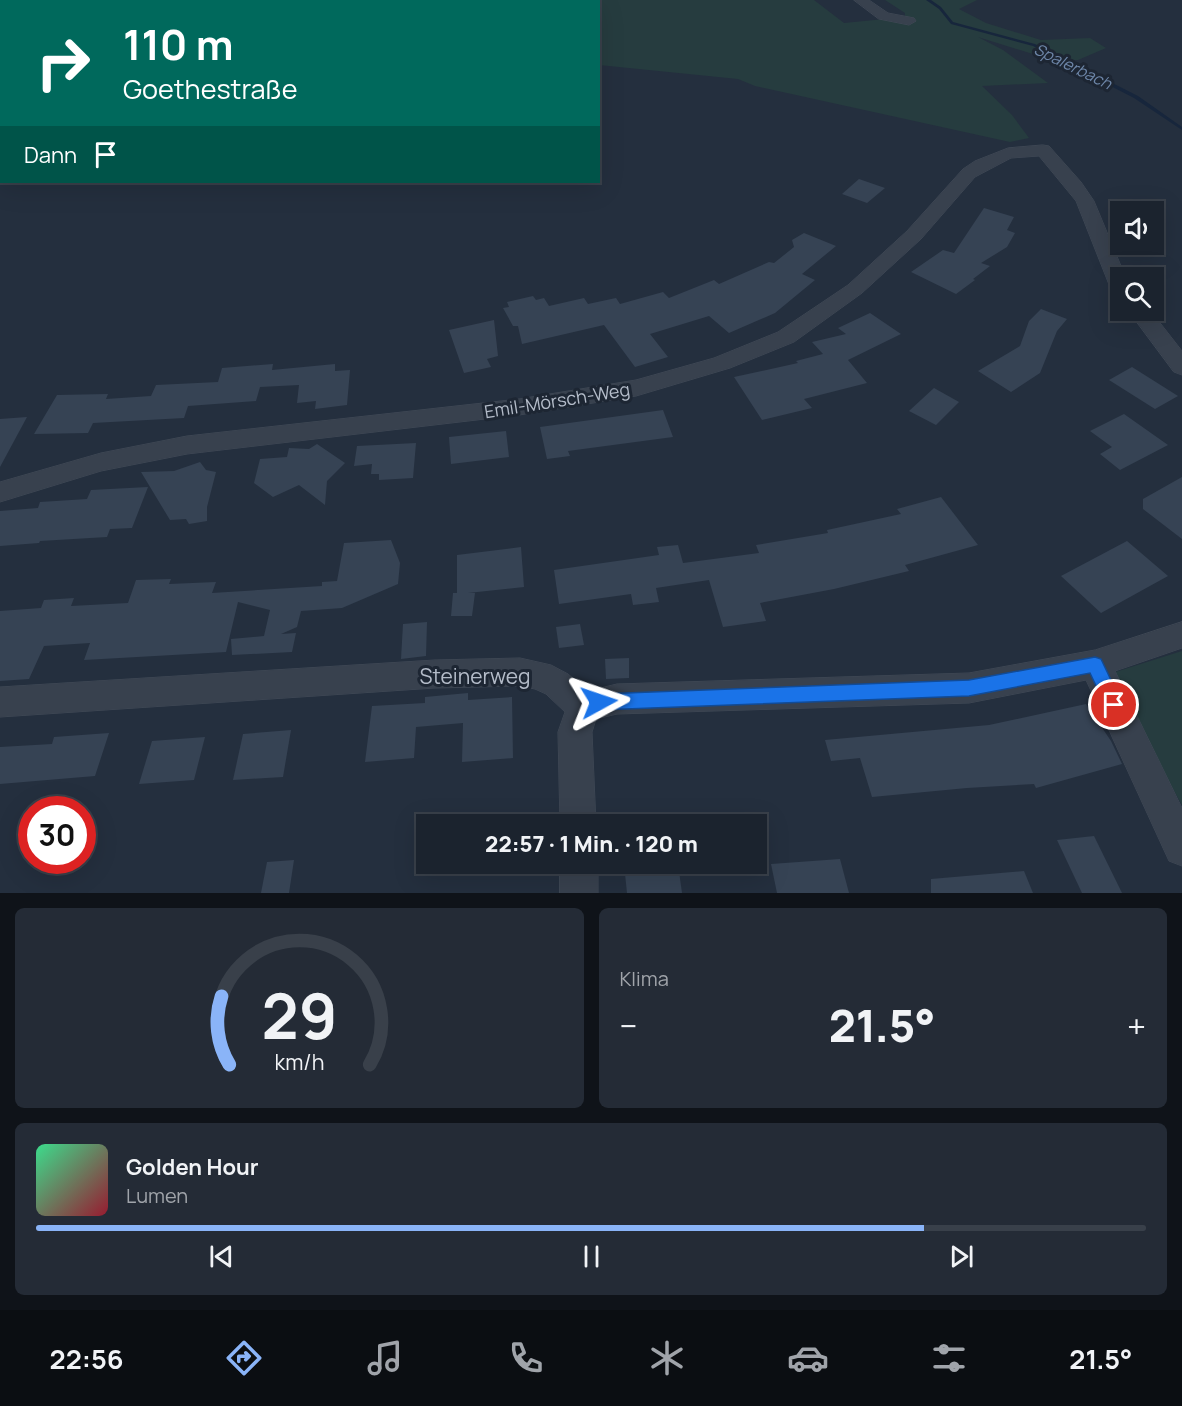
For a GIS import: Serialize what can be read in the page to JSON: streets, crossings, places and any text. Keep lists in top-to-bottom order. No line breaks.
{"streets":{"street":["Emil-Mörsch-Weg","Steinerweg"]},"water":["Spalerbach"],"page":{"turn":["110 m","Goethestraße"],"then":"Dann","limit":"30","trip":"22:57 · 1 Min. · 120 m","tile":"Klima","heat":["−","21.5°","+"],"song":["Golden Hour","Lumen"],"tabs":["22:56","21.5°"],"gauge":["29","km/h"]}}
